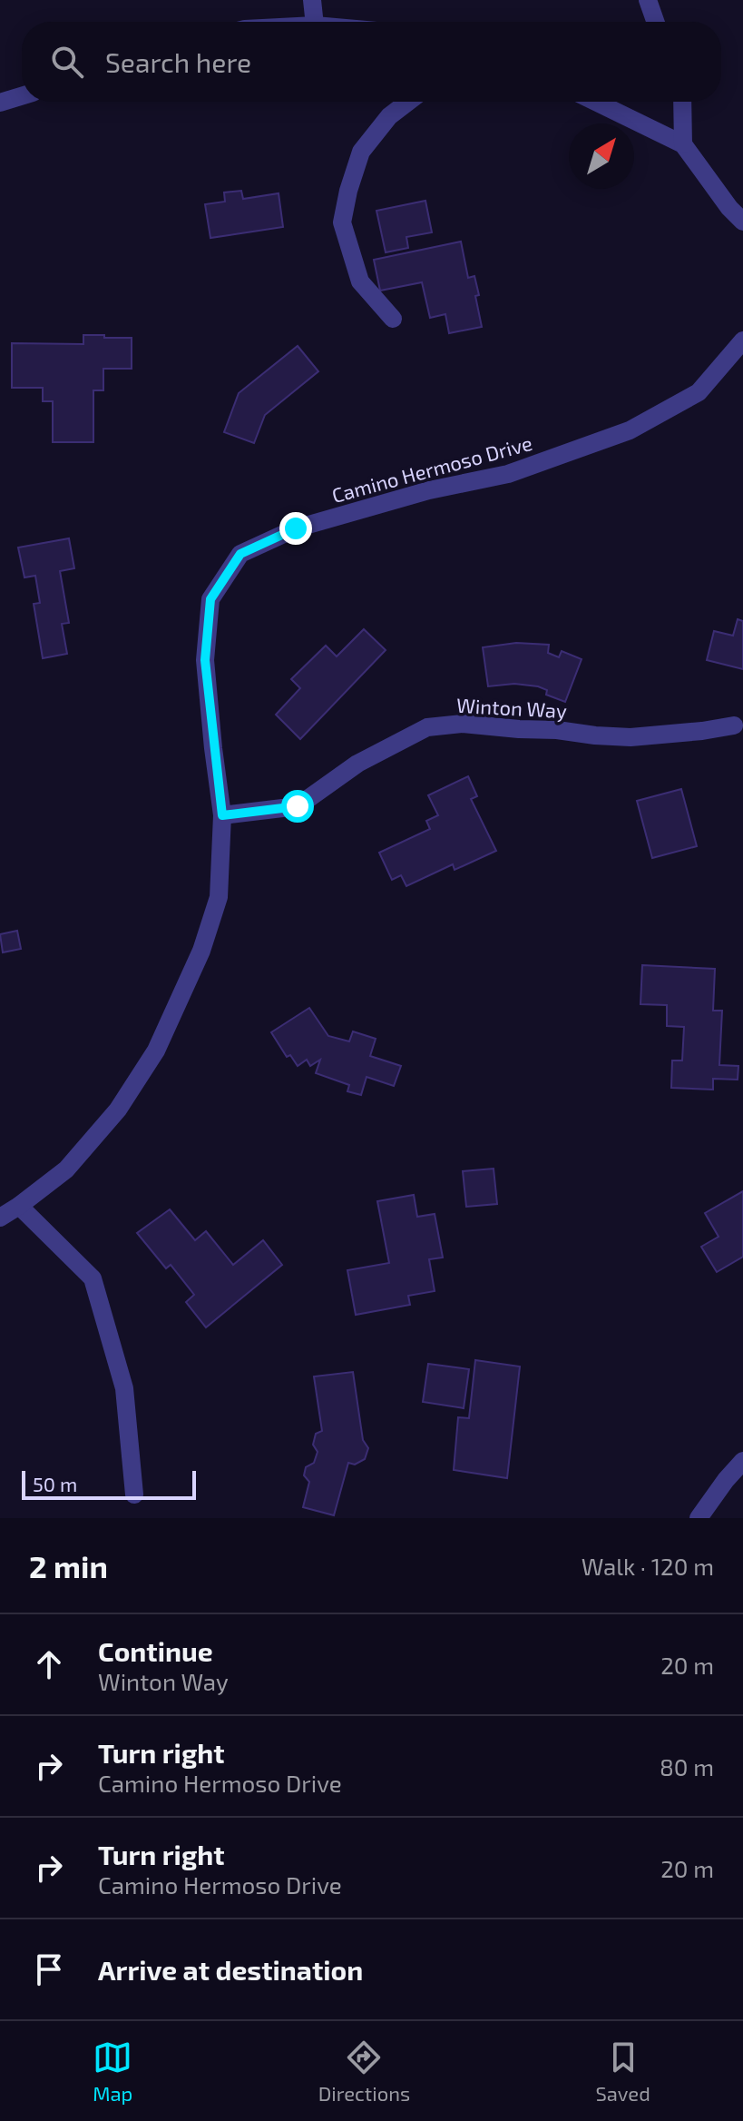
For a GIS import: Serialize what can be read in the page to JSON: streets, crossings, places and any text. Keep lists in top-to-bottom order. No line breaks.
{"streets":{"street":["Camino Hermoso Drive","Winton Way"]},"crossings":[["Camino Hermoso Drive","Winton Way"]],"scale_bar":"50 m","north":"top right","page":{"search":"Search here","scale":"50 m","heading":["2 min","Walk · 120 m"],"list":[["Continue","Winton Way","20 m"],["Turn right","Camino Hermoso Drive","80 m"],["Turn right","Camino Hermoso Drive","20 m"],"Arrive at destination"],"nav":["Map","Directions","Saved"]}}
